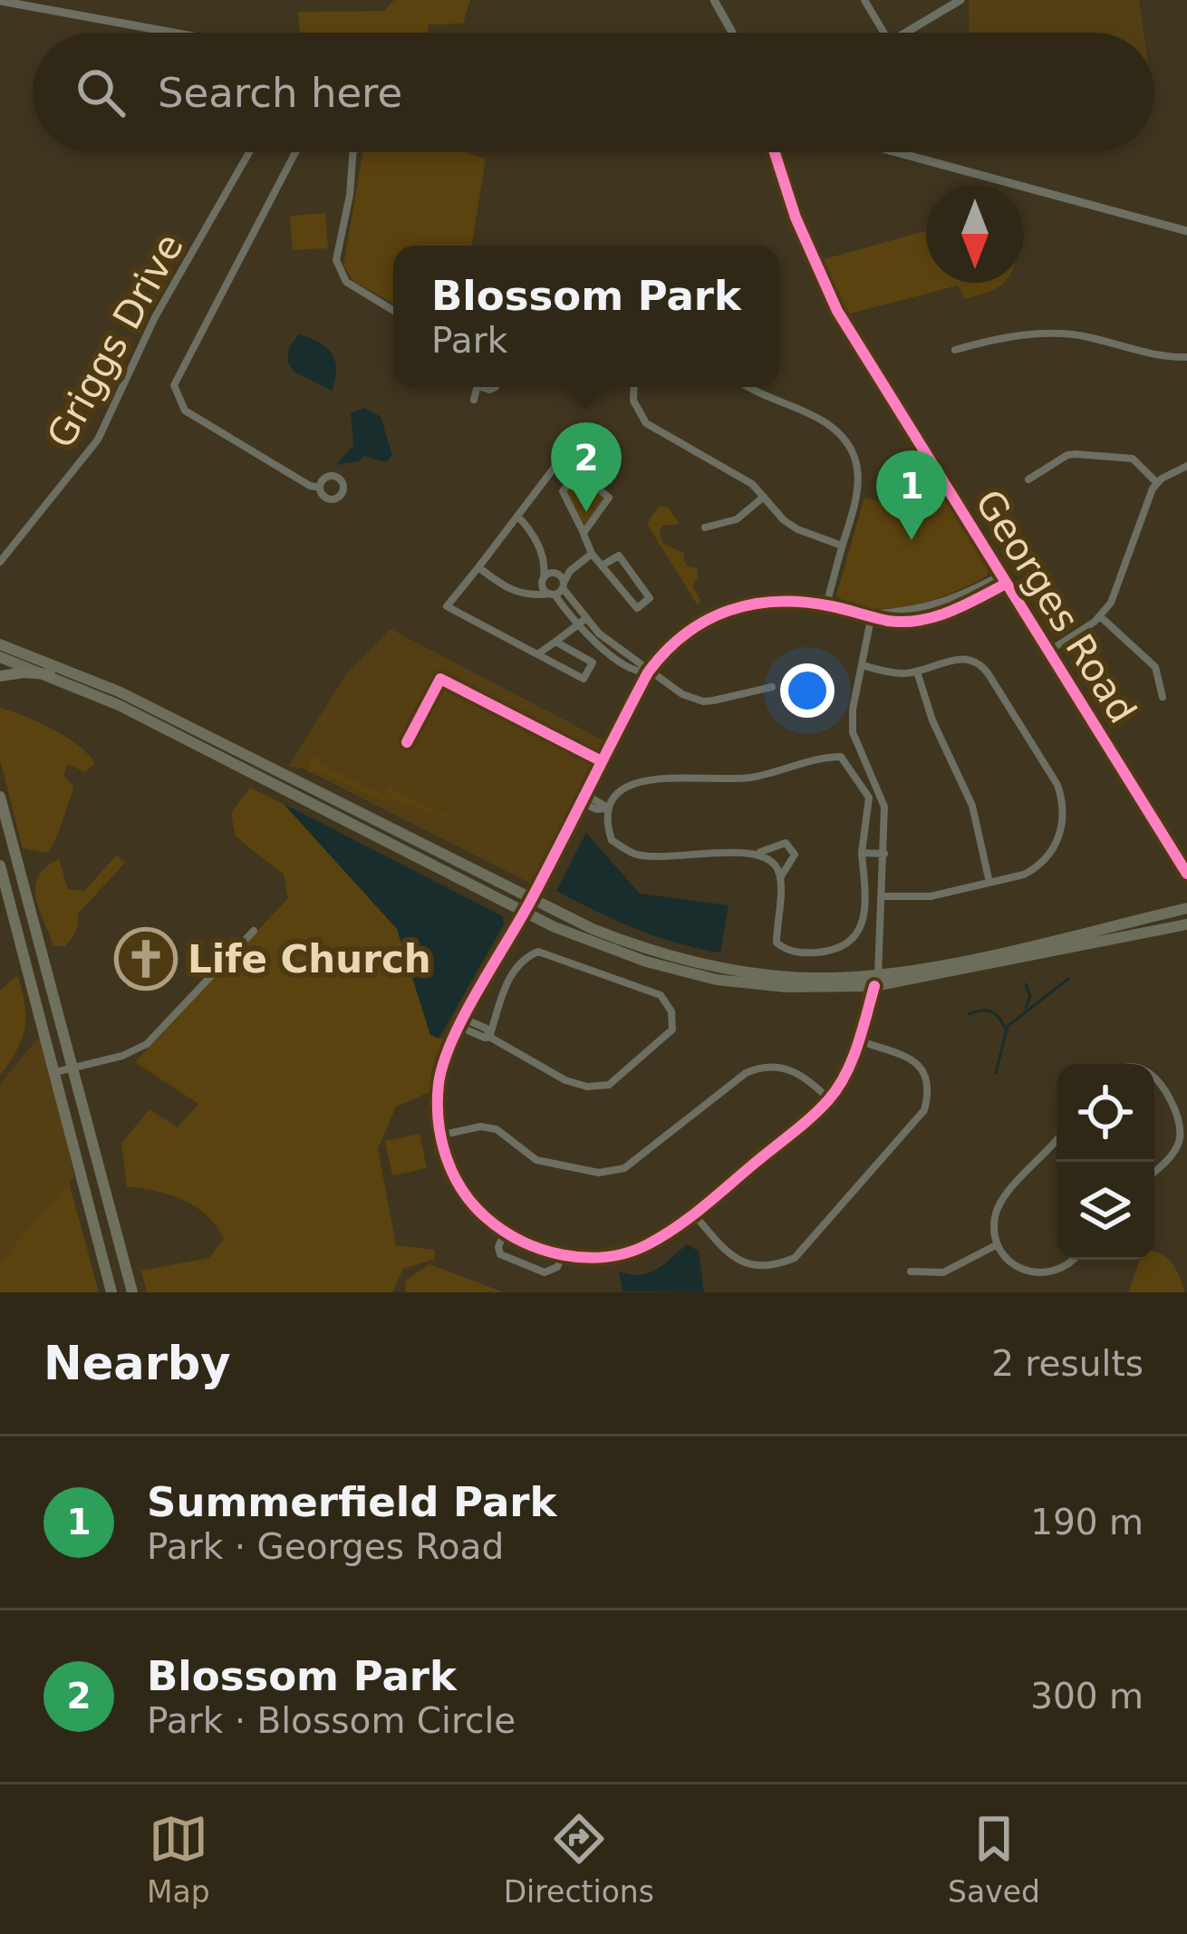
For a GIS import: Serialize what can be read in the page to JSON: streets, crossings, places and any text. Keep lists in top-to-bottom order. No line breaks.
{"streets":{"street":["Griggs Drive","Georges Road"]},"places":{"church":["Life Church"]},"north":"bottom","page":{"search":"Search here","popup":["Blossom Park","Park"],"pins":["2","1"],"heading":["Nearby","2 results"],"list":[{"mark":"1","name":"Summerfield Park","note":"Park · Georges Road","value":"190 m"},{"mark":"2","name":"Blossom Park","note":"Park · Blossom Circle","value":"300 m"}],"nav":["Map","Directions","Saved"]}}
